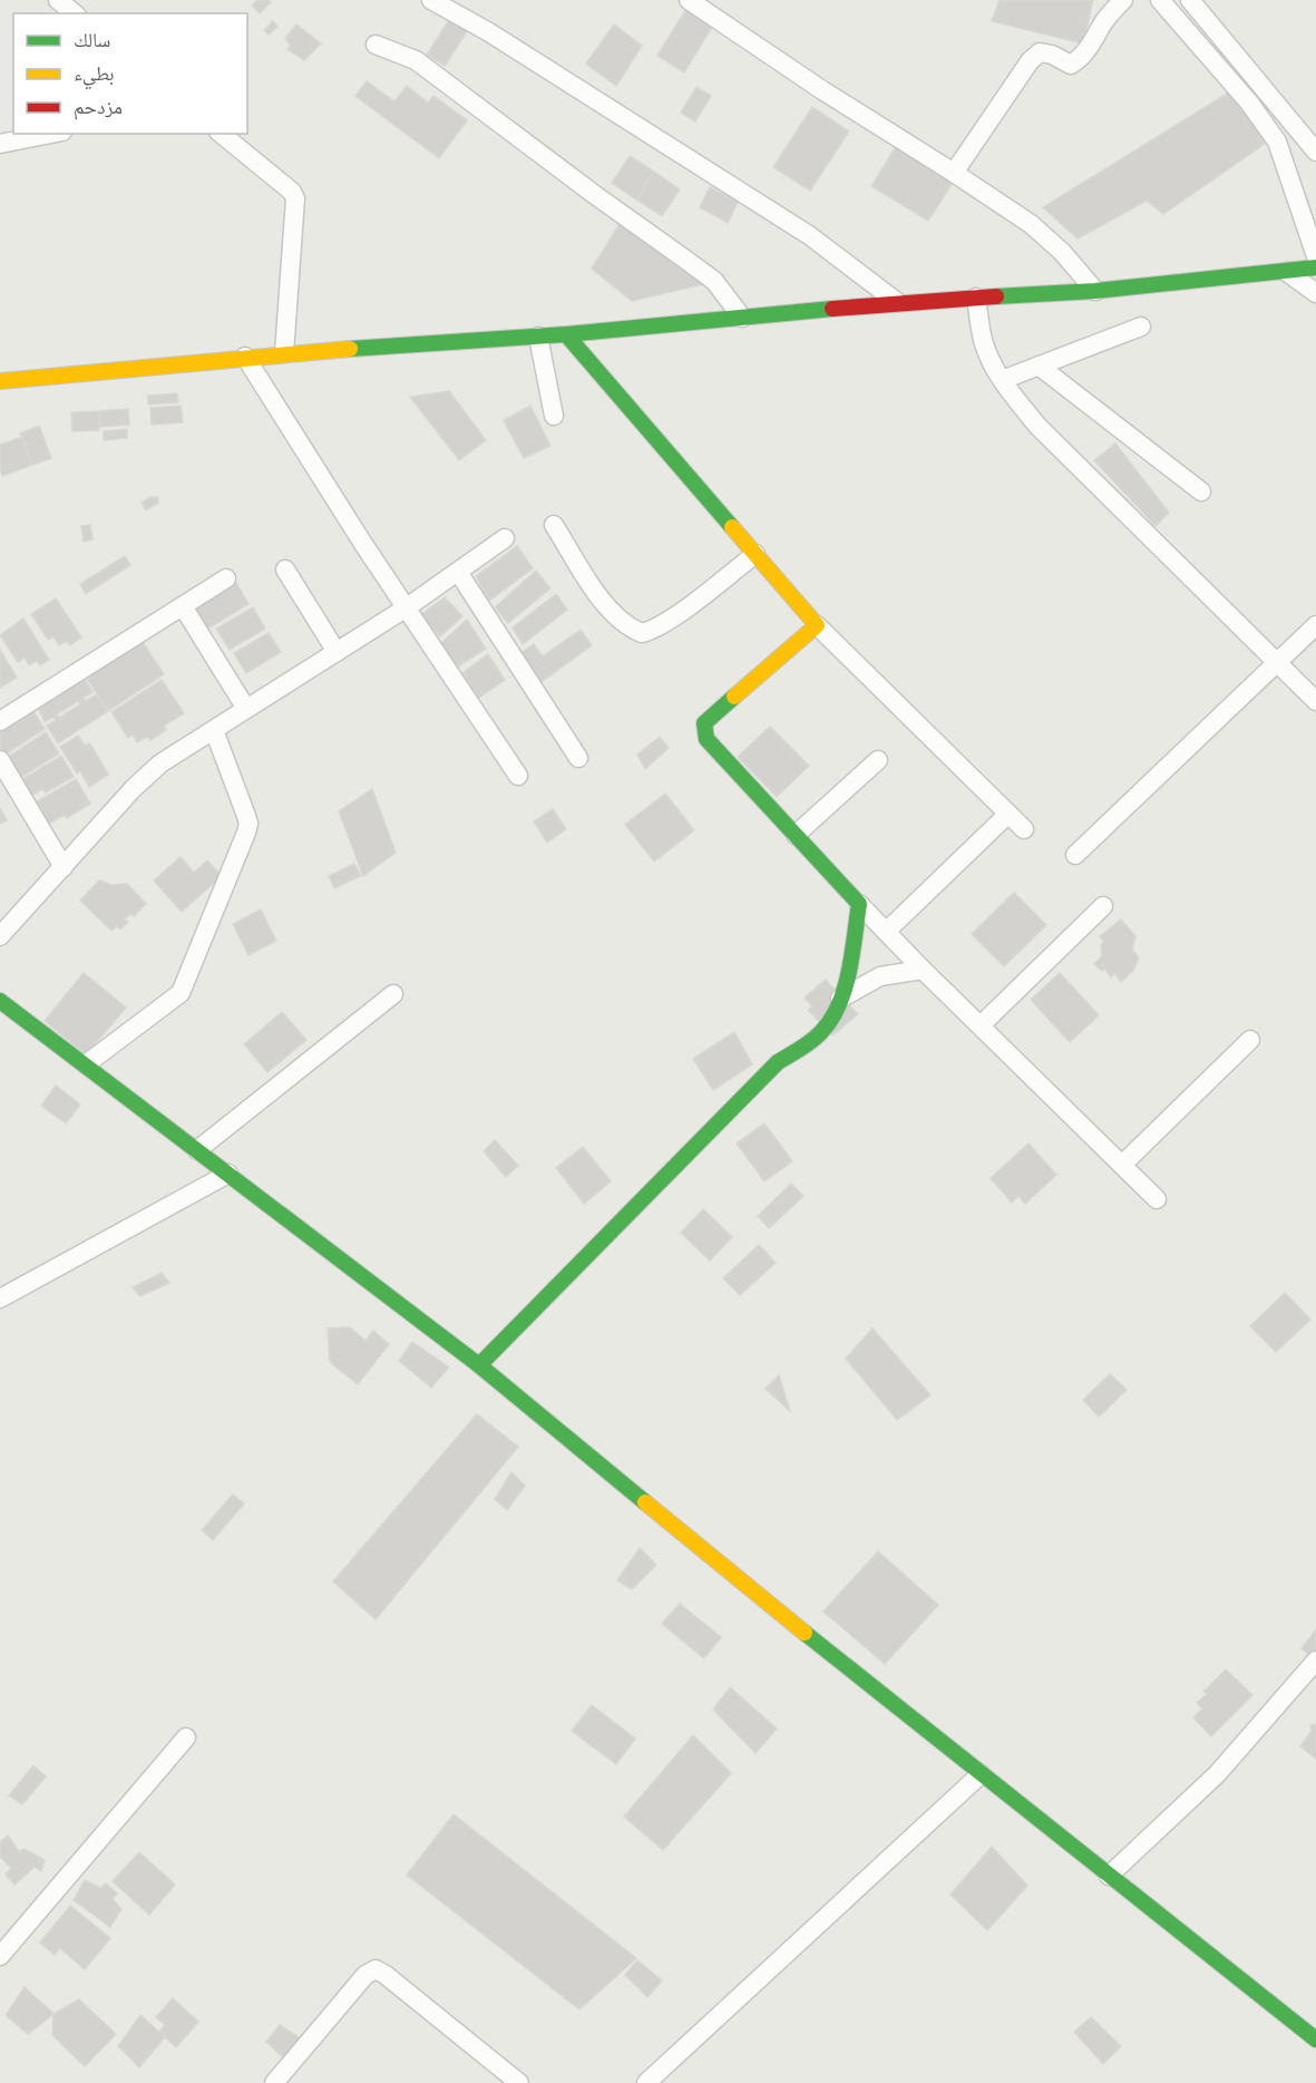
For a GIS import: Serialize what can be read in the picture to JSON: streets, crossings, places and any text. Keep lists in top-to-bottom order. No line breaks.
{"legend":["سالك","بطيء","مزدحم"]}
